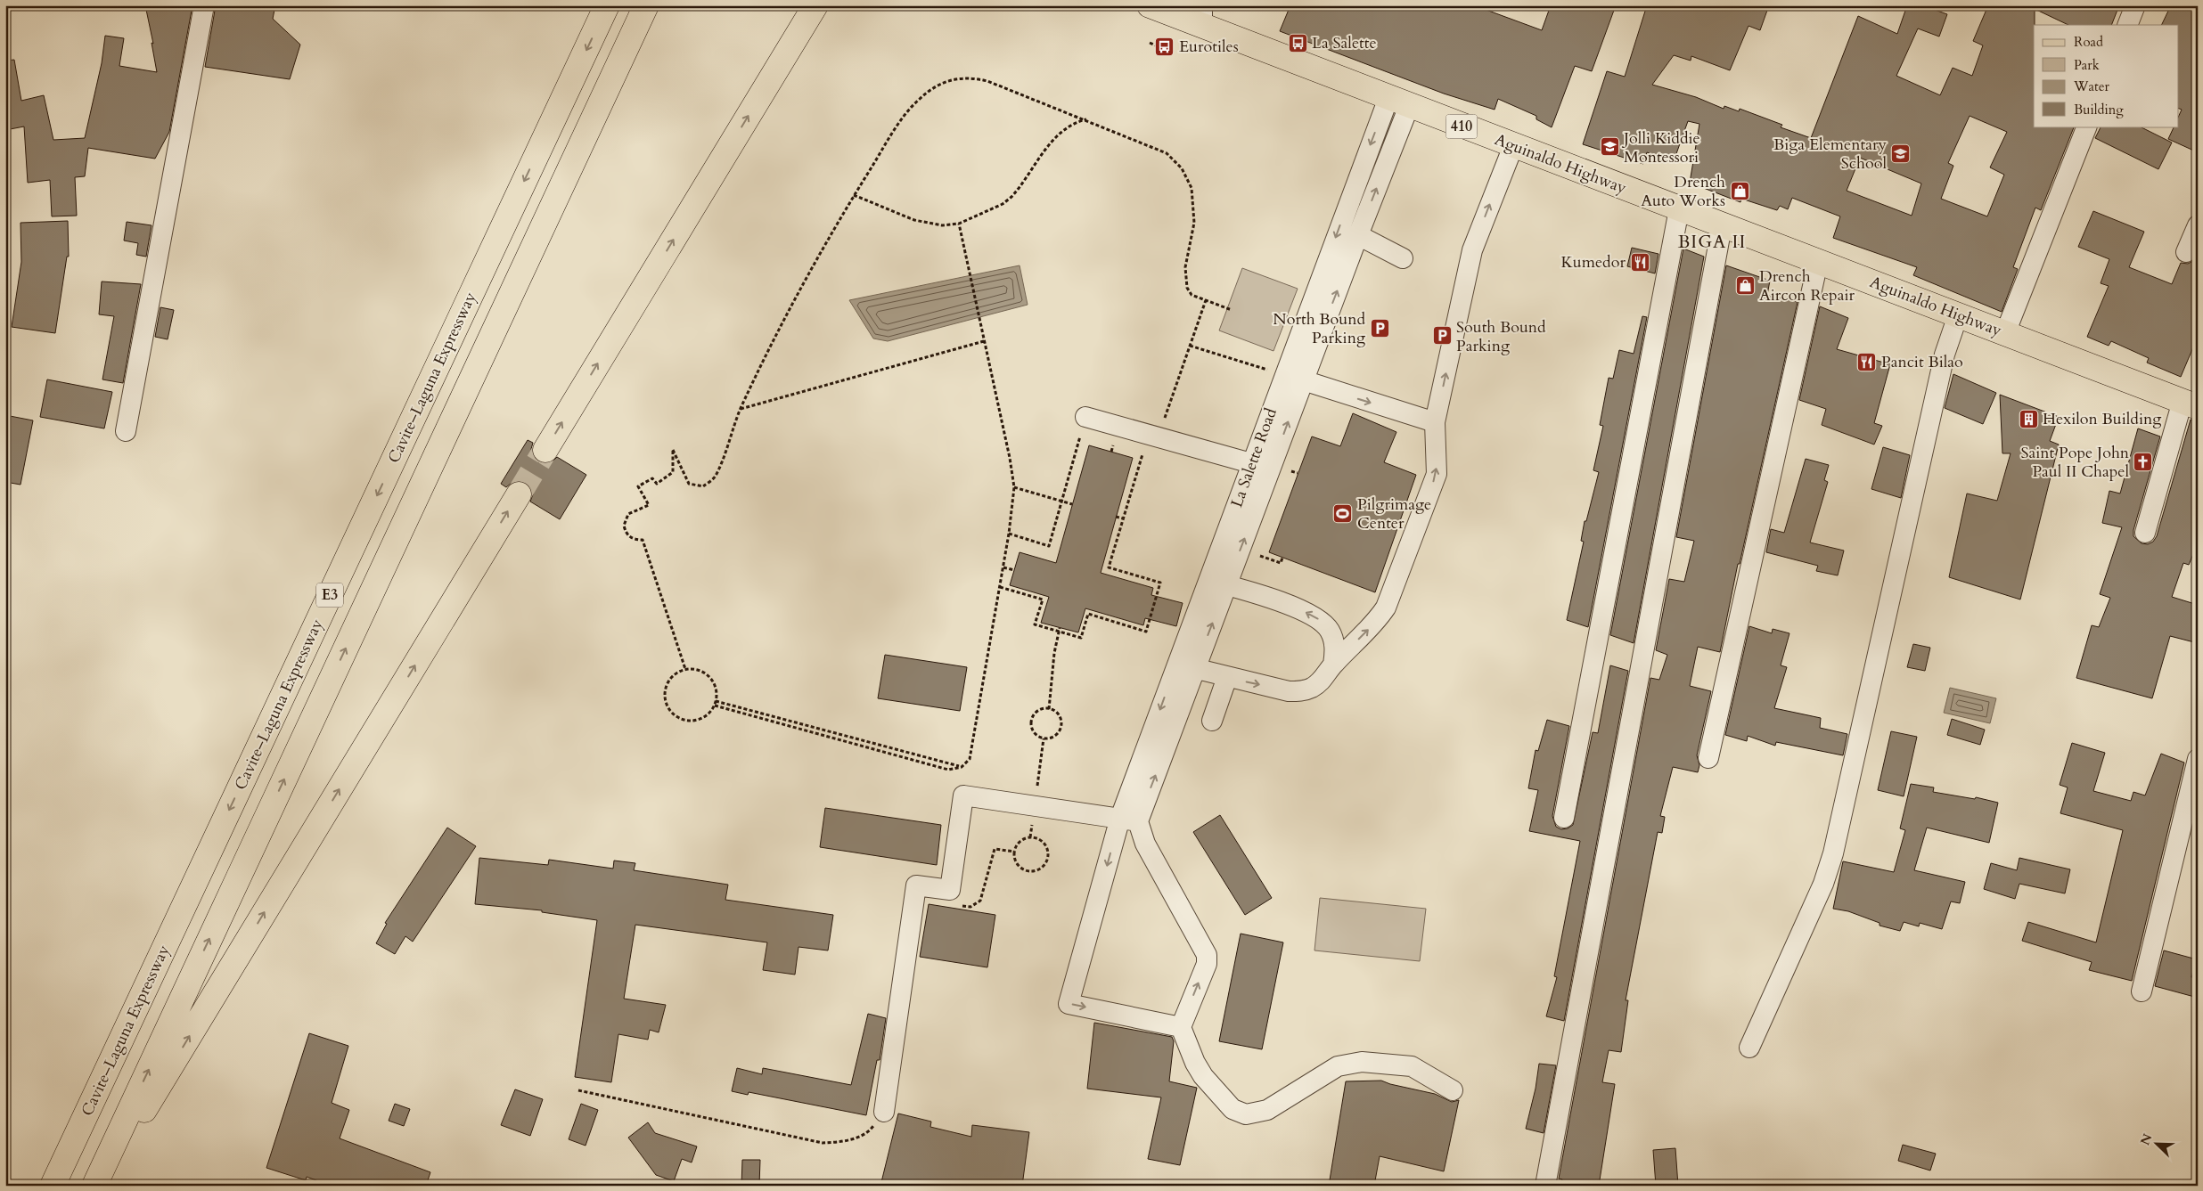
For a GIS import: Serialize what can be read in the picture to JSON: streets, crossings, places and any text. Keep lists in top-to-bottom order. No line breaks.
{"streets":{"main road":["410","Aguinaldo Highway","Cavite–Laguna Expressway","E3"],"street":["La Salette Road"]},"crossings":[["Aguinaldo Highway","La Salette Road"]],"districts":["BIGA II"],"places":{"bus stop":["La Salette","Eurotiles"],"school or university":["Jolli Kiddie Montessori","Biga Elementary School"],"shop":["Drench Auto Works","Drench Aircon Repair"],"restaurant":["Kumedor","Pancit Bilao"],"parking":["North Bound Parking","South Bound Parking"],"building":["Hexilon Building"],"church":["Saint Pope John Paul II Chapel"],"sports":["Pilgrimage Center"]},"legend":["Road","Park","Water","Building"],"north":"top left"}
